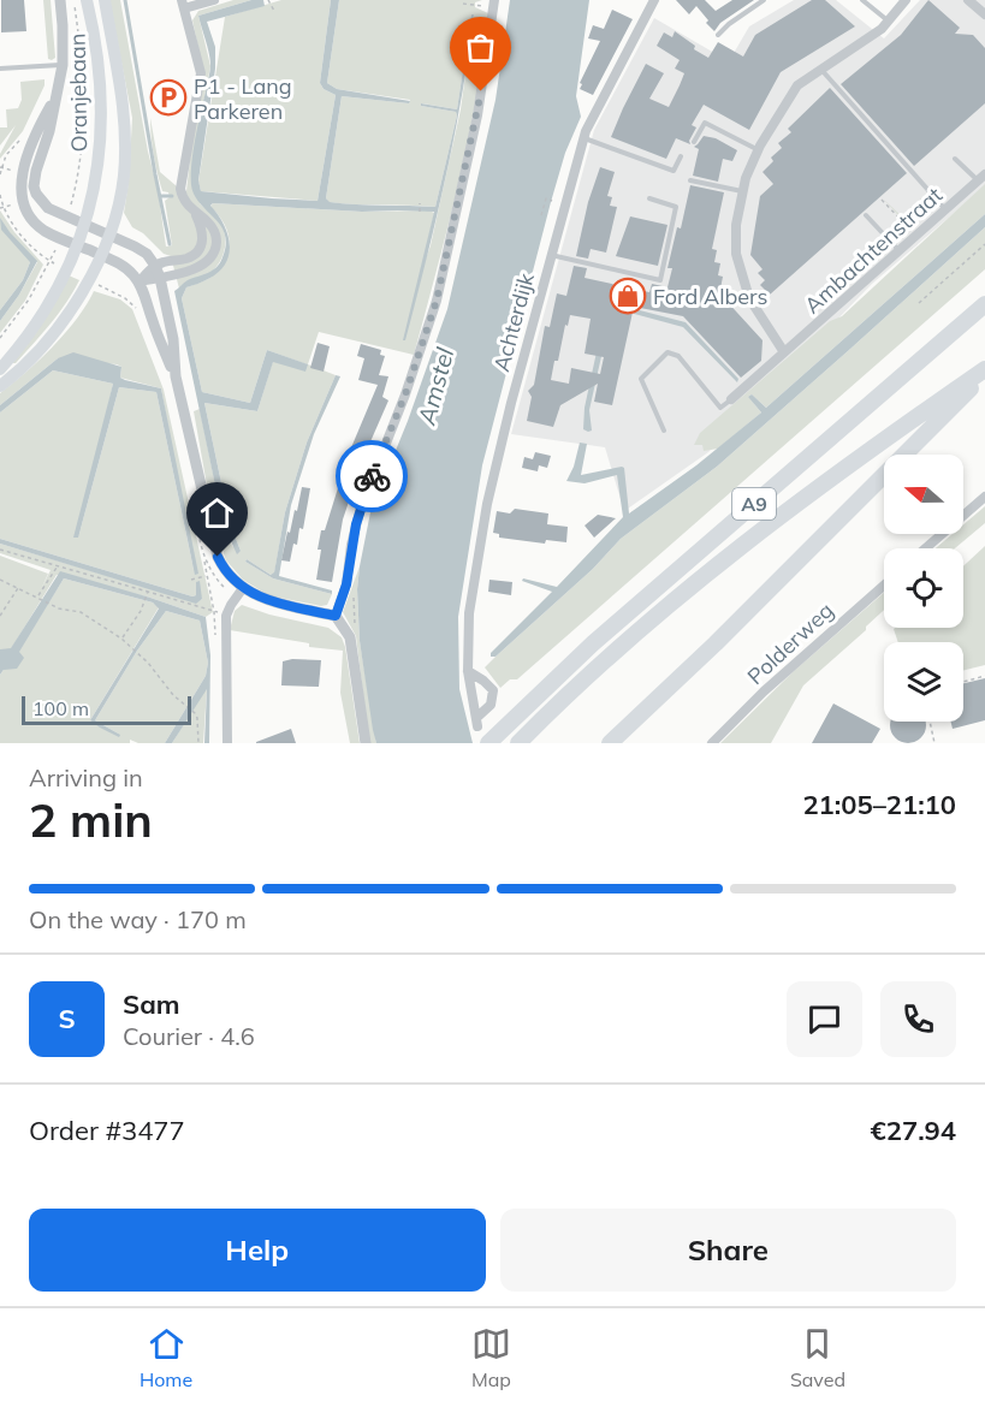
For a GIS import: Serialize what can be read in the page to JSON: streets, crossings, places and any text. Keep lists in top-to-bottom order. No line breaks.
{"streets":{"highway":["A9"],"main road":["Oranjebaan"],"street":["Ambachtenstraat","Achterdijk","Polderweg"]},"water":["Amstel"],"places":{"parking":["P1 - Lang Parkeren"],"shop":["Ford Albers"]},"scale_bar":"100 m","north":"left","page":{"scale":"100 m","heading":["2 min","Arriving in","21:05–21:10"],"panel":["Sam","Courier · 4.6","Order #3477","€27.94"],"bar":"On the way · 170 m","round":"S","buttons":["Help","Share"],"tabs":["Home","Map","Saved"]}}
